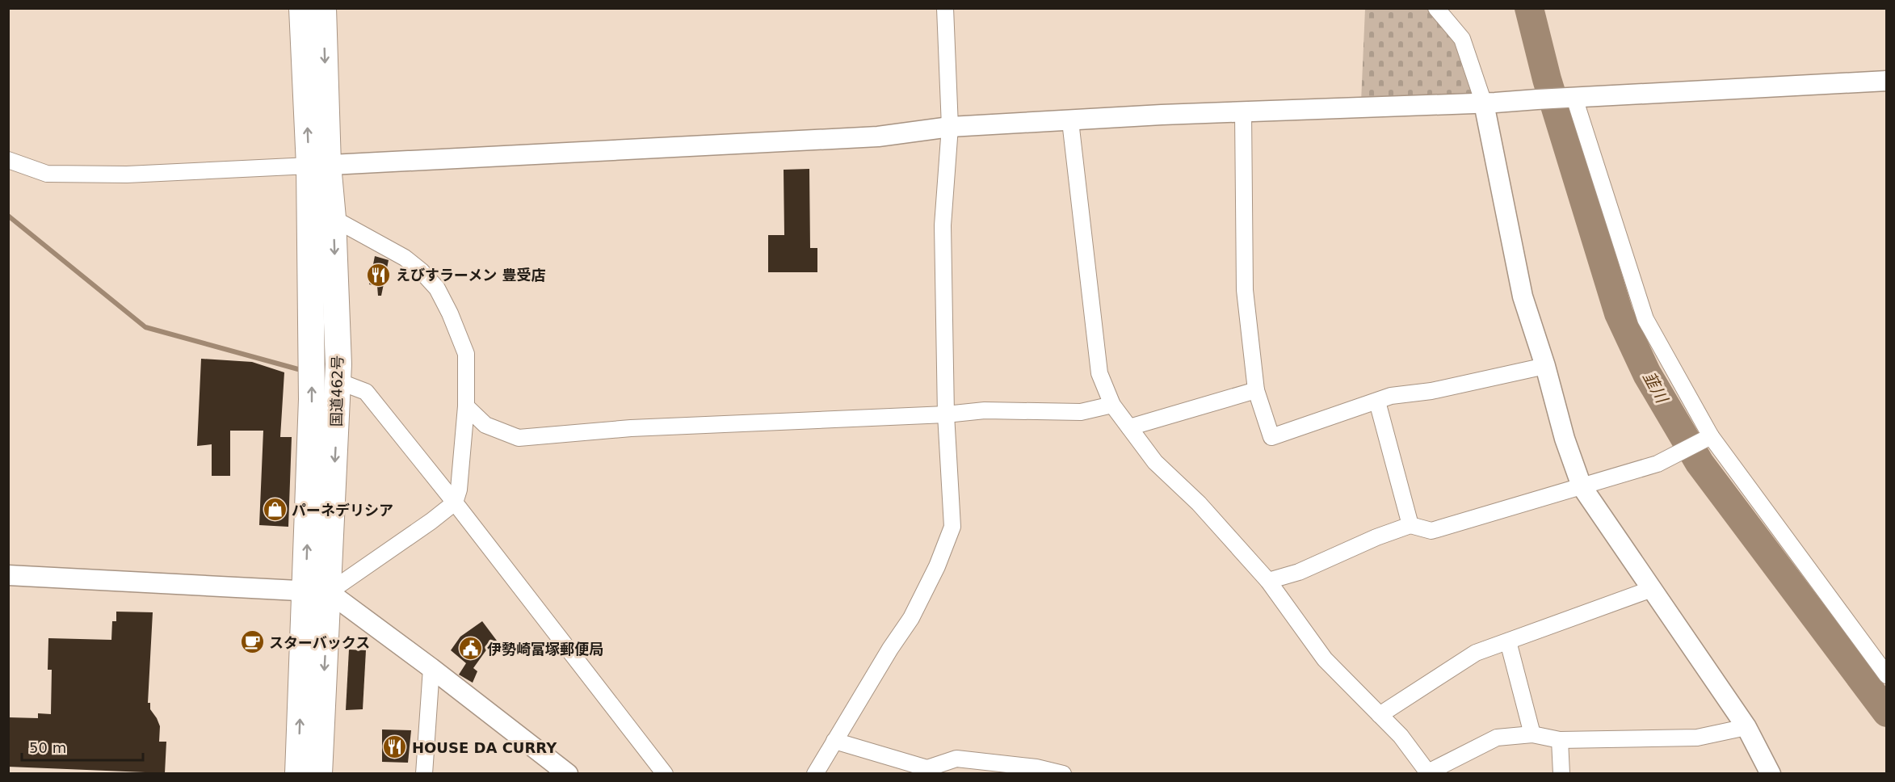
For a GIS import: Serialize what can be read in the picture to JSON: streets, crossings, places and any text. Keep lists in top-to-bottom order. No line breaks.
{"streets":{"highway":["国道462号"]},"water":["韮川"],"places":{"restaurant":["えびすラーメン 豊受店","HOUSE DA CURRY"],"shop":["パーネデリシア"],"cafe":["スターバックス"],"public building":["伊勢崎富塚郵便局"]},"scale_bar":"50 m"}
